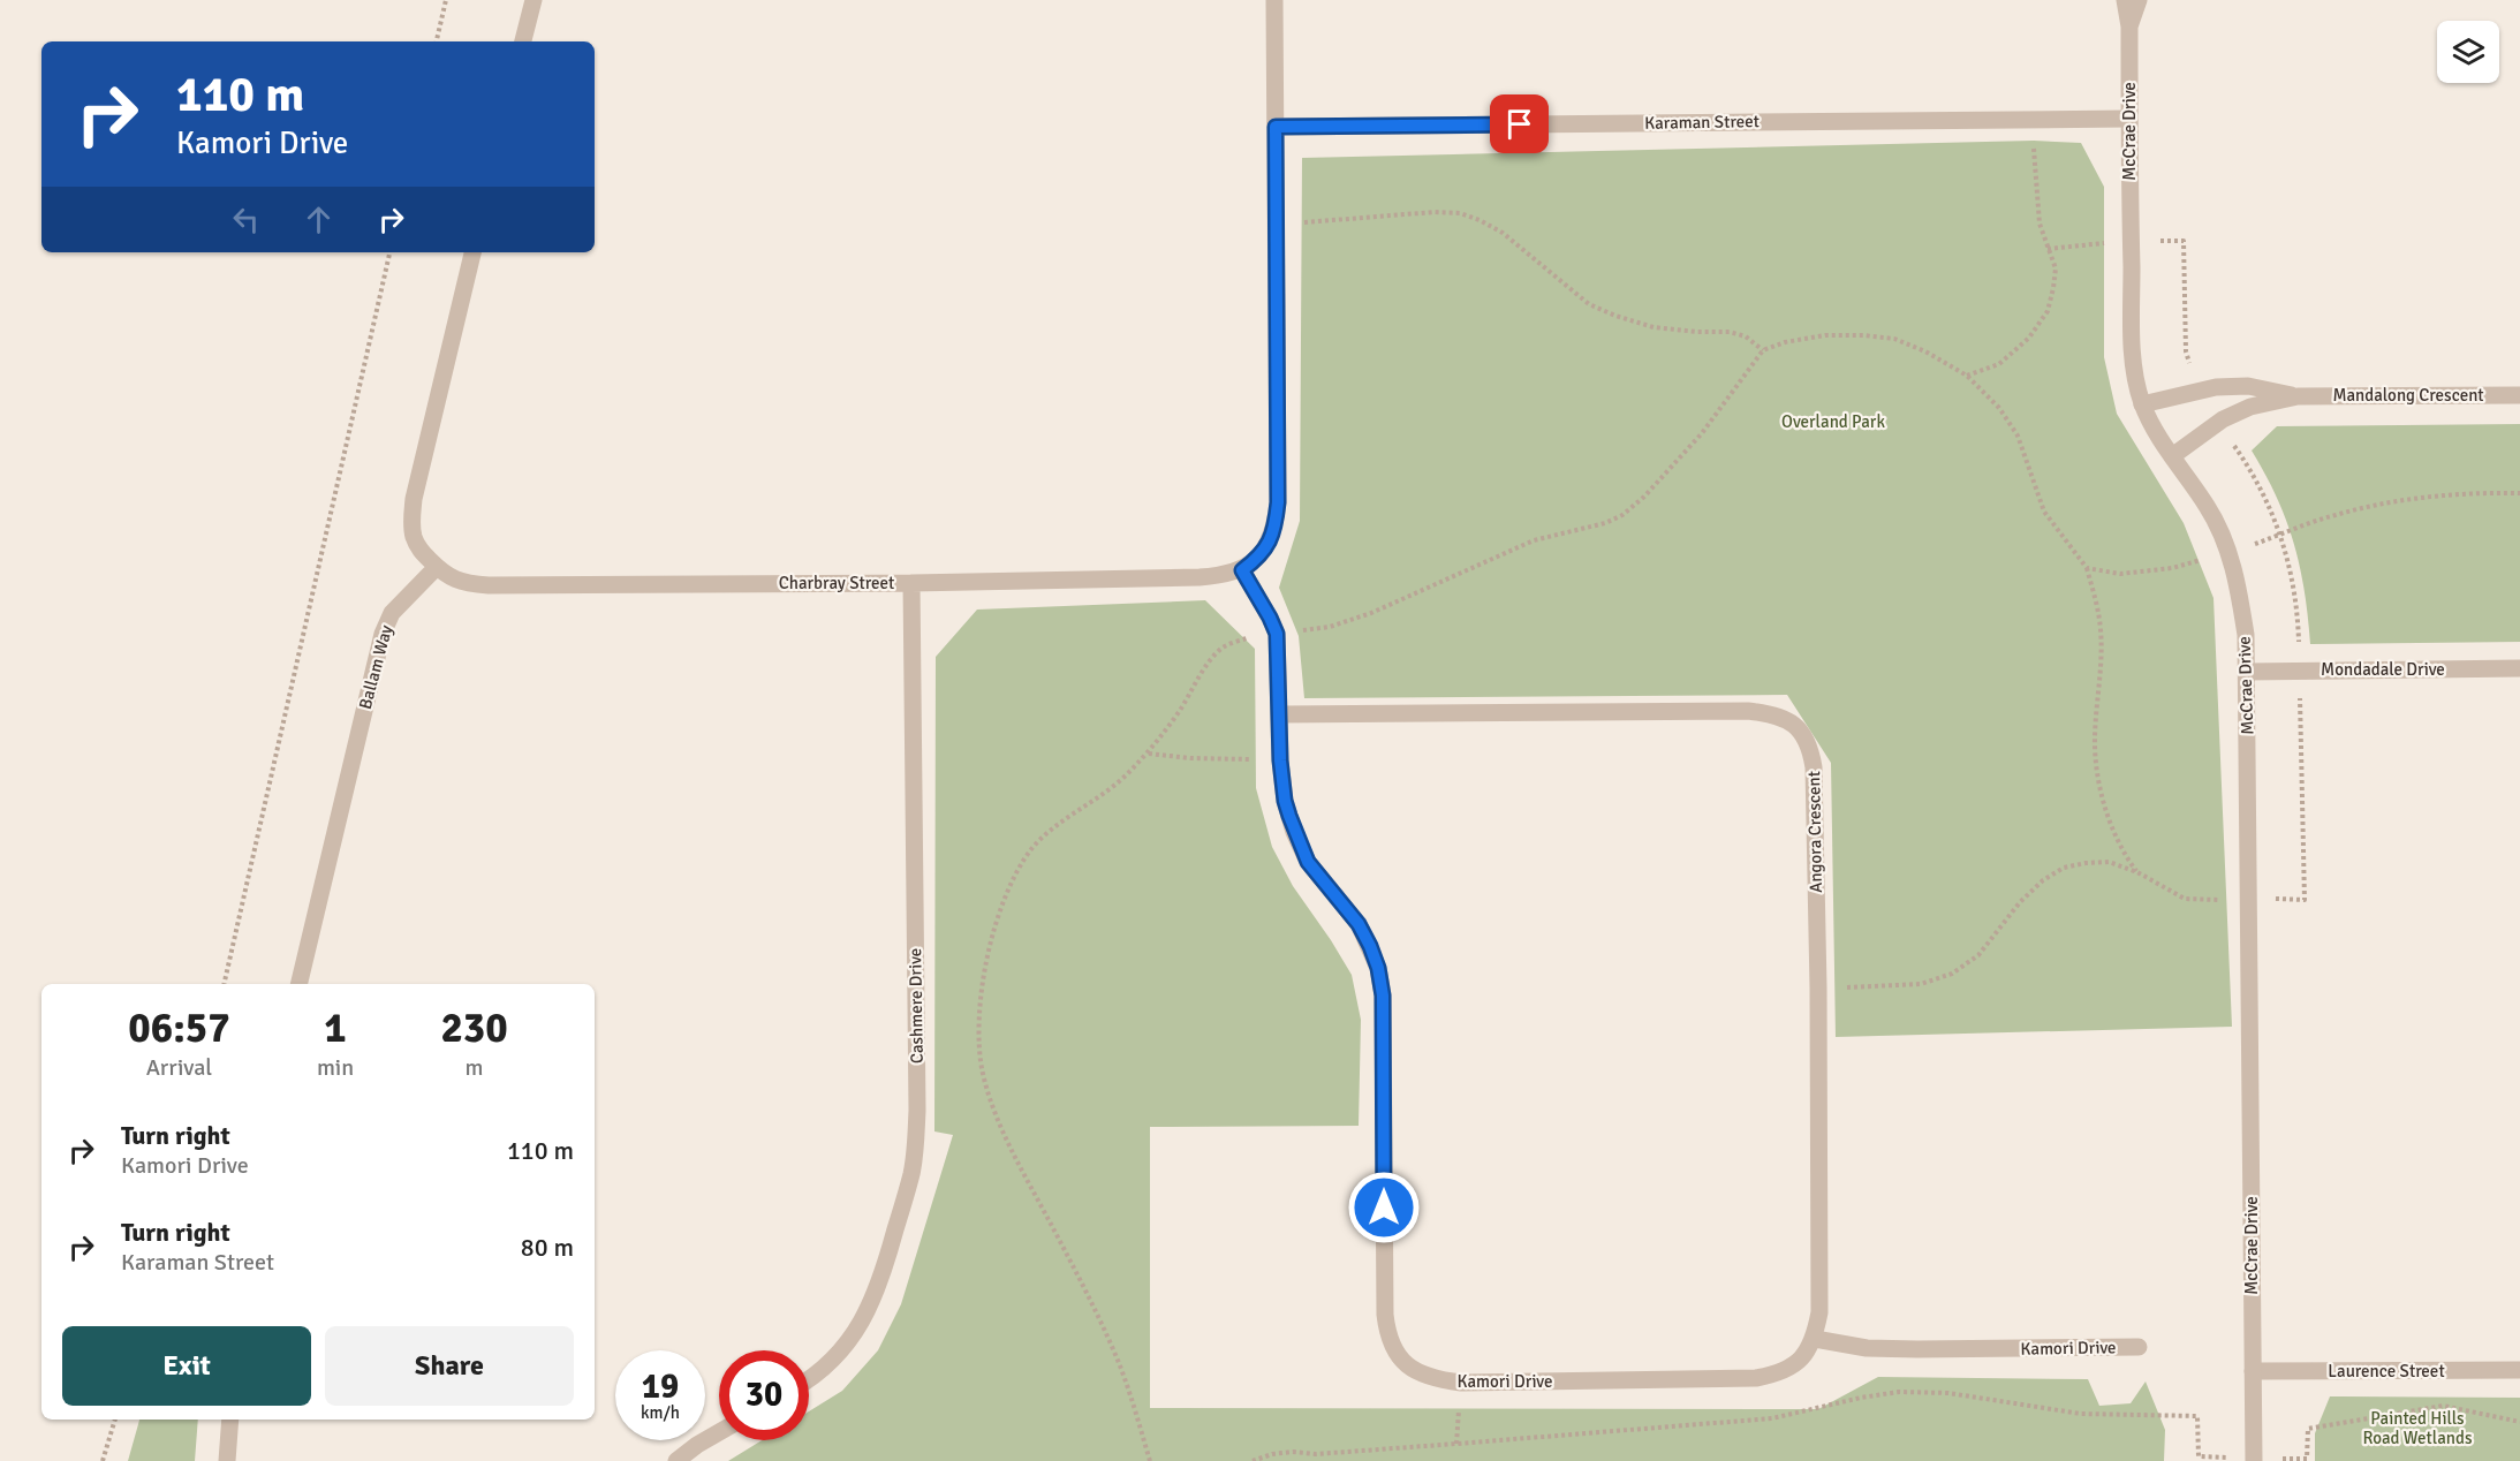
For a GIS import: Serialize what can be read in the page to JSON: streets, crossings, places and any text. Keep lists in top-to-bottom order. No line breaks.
{"streets":{"street":["Karaman Street","McCrae Drive","Mandalong Crescent","Charbray Street","Ballam Way","Mondadale Drive","Angora Crescent","Cashmere Drive","Kamori Drive","Laurence Street"]},"crossings":[["Karaman Street","McCrae Drive"],["McCrae Drive","Mandalong Crescent"],["McCrae Drive","Mondadale Drive"],["McCrae Drive","Laurence Street"],["Charbray Street","Ballam Way"],["Charbray Street","Cashmere Drive"],["Charbray Street","Kamori Drive"],["Angora Crescent","Kamori Drive"]],"parks":["Overland Park","Painted Hills Road Wetlands"],"page":{"turn":["110 m","Kamori Drive"],"eta":["06:57","Arrival","1","min","230","m"],"list":[{"name":"Turn right","note":"Kamori Drive","value":"110 m"},{"name":"Turn right","note":"Karaman Street","value":"80 m"}],"buttons":["Exit","Share"],"speed":"19 km/h","limit":"30"}}
